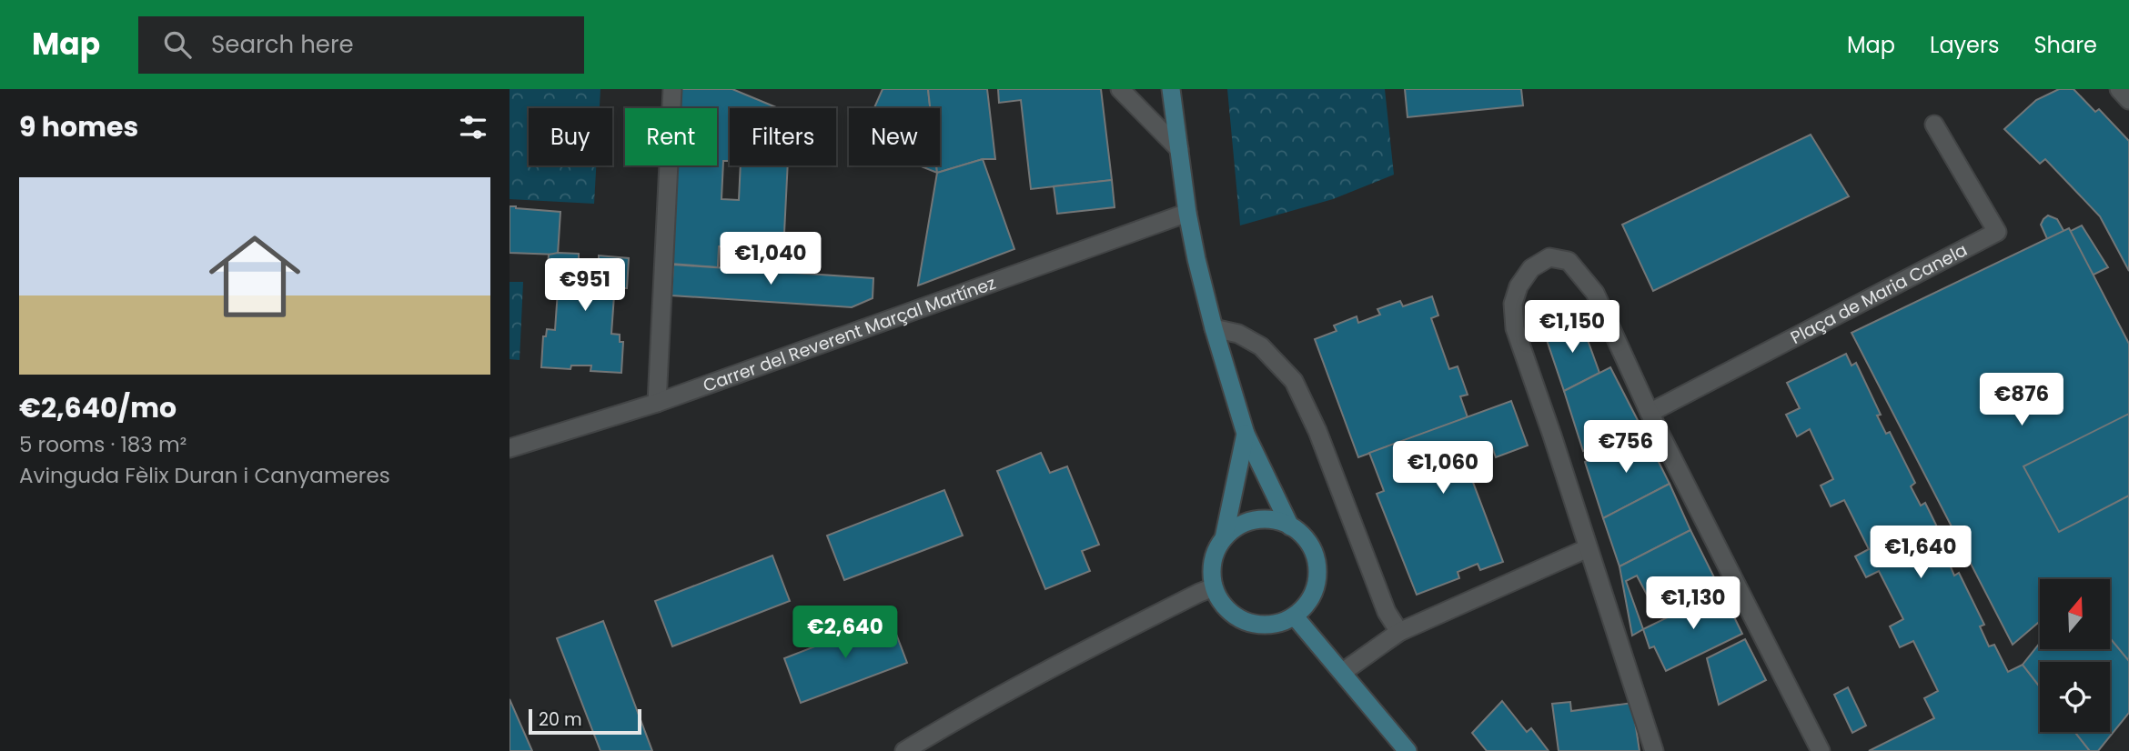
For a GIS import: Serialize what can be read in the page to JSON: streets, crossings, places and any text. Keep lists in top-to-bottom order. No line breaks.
{"streets":{"street":["Plaça de Maria Canela","Carrer del Reverent Marçal Martínez"]},"scale_bar":"20 m","north":"top","page":{"header":"Map","search":"Search here","nav":["Map","Layers","Share"],"heading":"9 homes","chip":["Buy","Rent","Filters","New"],"list":[{"name":"€2,640/mo","note":"5 rooms · 183 m² · Avinguda Fèlix Duran i Canyameres"}],"price":["€1,040","€951","€1,150","€876","€756","€1,060","€1,640","€1,130","€2,640"],"scale":"20 m"}}
